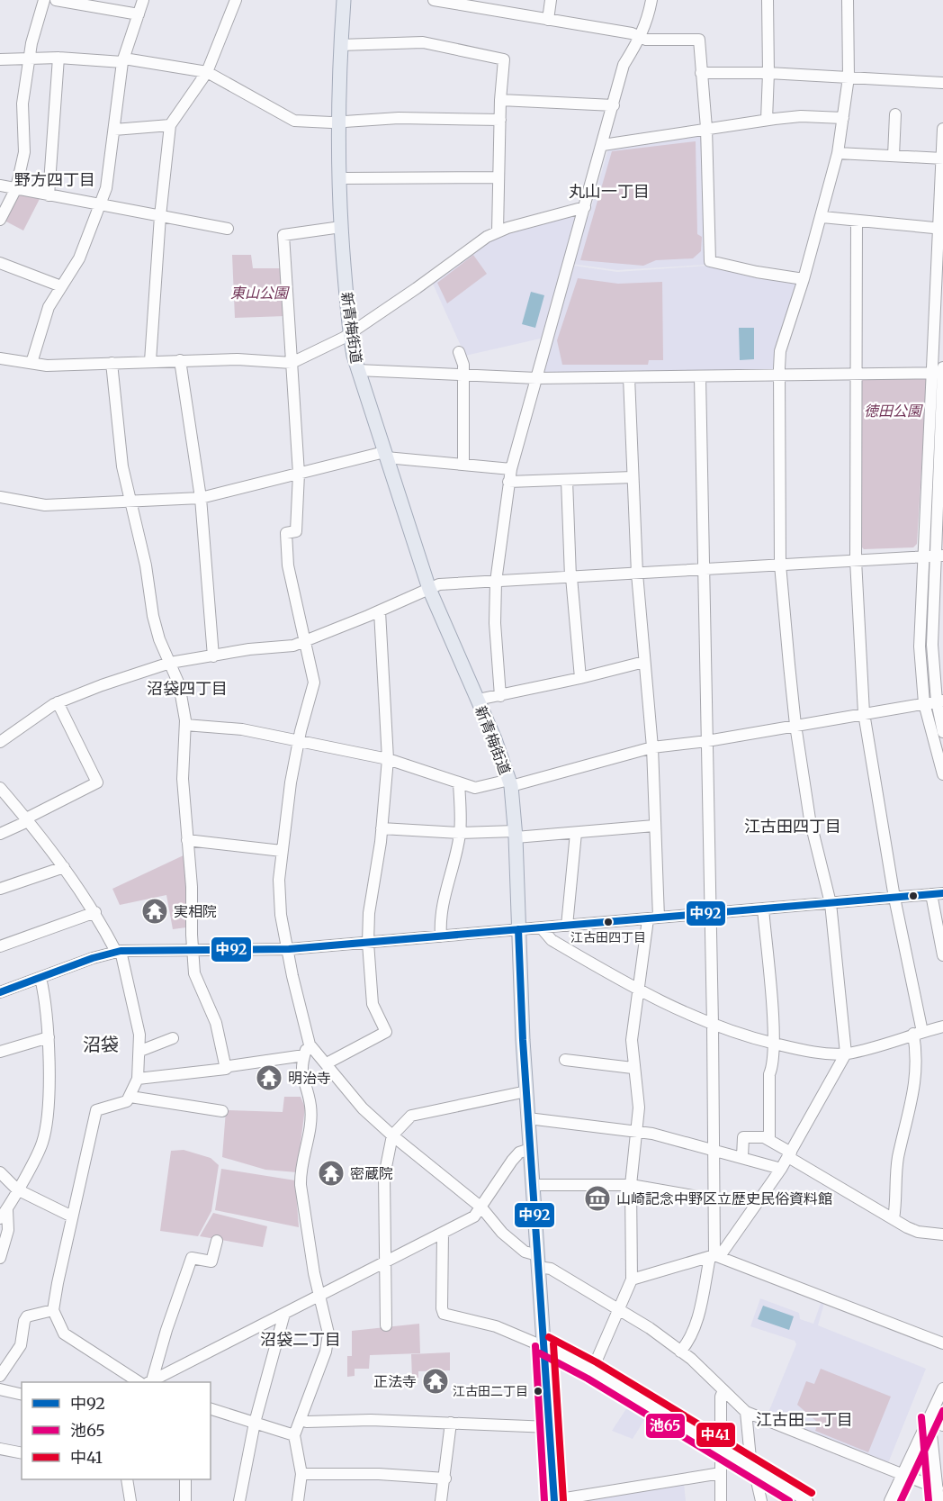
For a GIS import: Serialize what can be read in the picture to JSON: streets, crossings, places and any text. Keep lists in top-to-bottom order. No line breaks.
{"streets":{"main road":["新青梅街道"]},"districts":["野方四丁目","丸山一丁目","沼袋四丁目","江古田四丁目","沼袋","沼袋二丁目","江古田二丁目"],"parks":["東山公園","徳田公園"],"places":{"temple":["実相院","明治寺","密蔵院","正法寺"],"other":["江古田四丁目","江古田二丁目"],"museum":["山崎記念中野区立歴史民俗資料館"]},"lines":["transit line 中92","transit line 中41","transit line 池65"],"legend":["中92","池65","中41"]}
